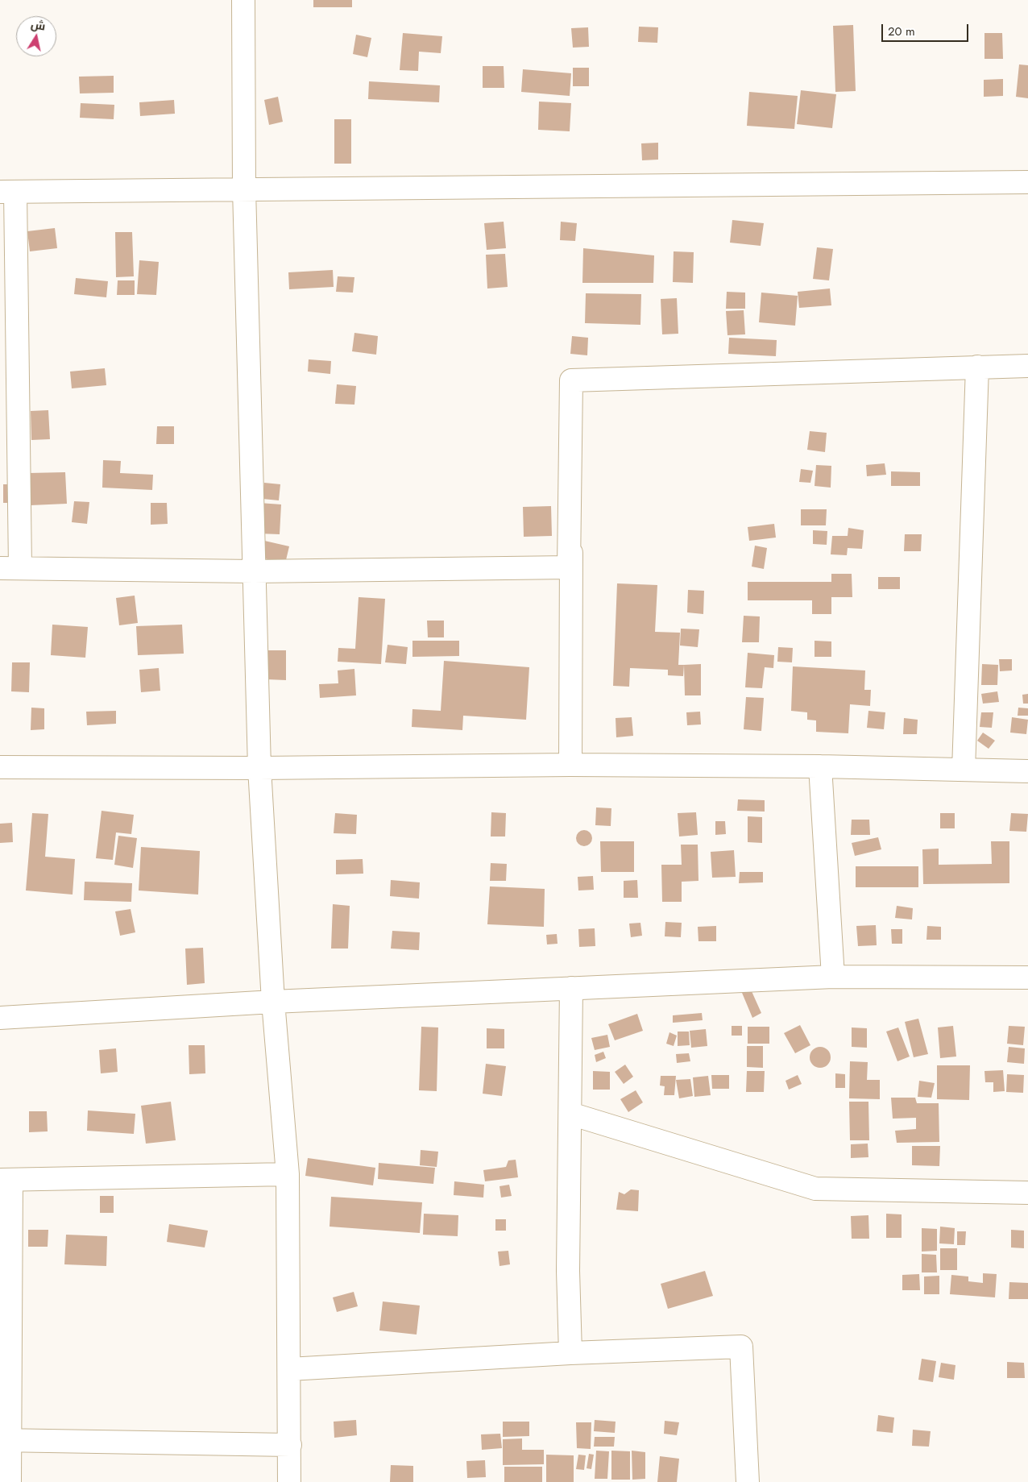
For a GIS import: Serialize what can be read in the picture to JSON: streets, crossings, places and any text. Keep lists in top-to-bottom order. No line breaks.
{"scale_bar":"20 m","north":"top"}
